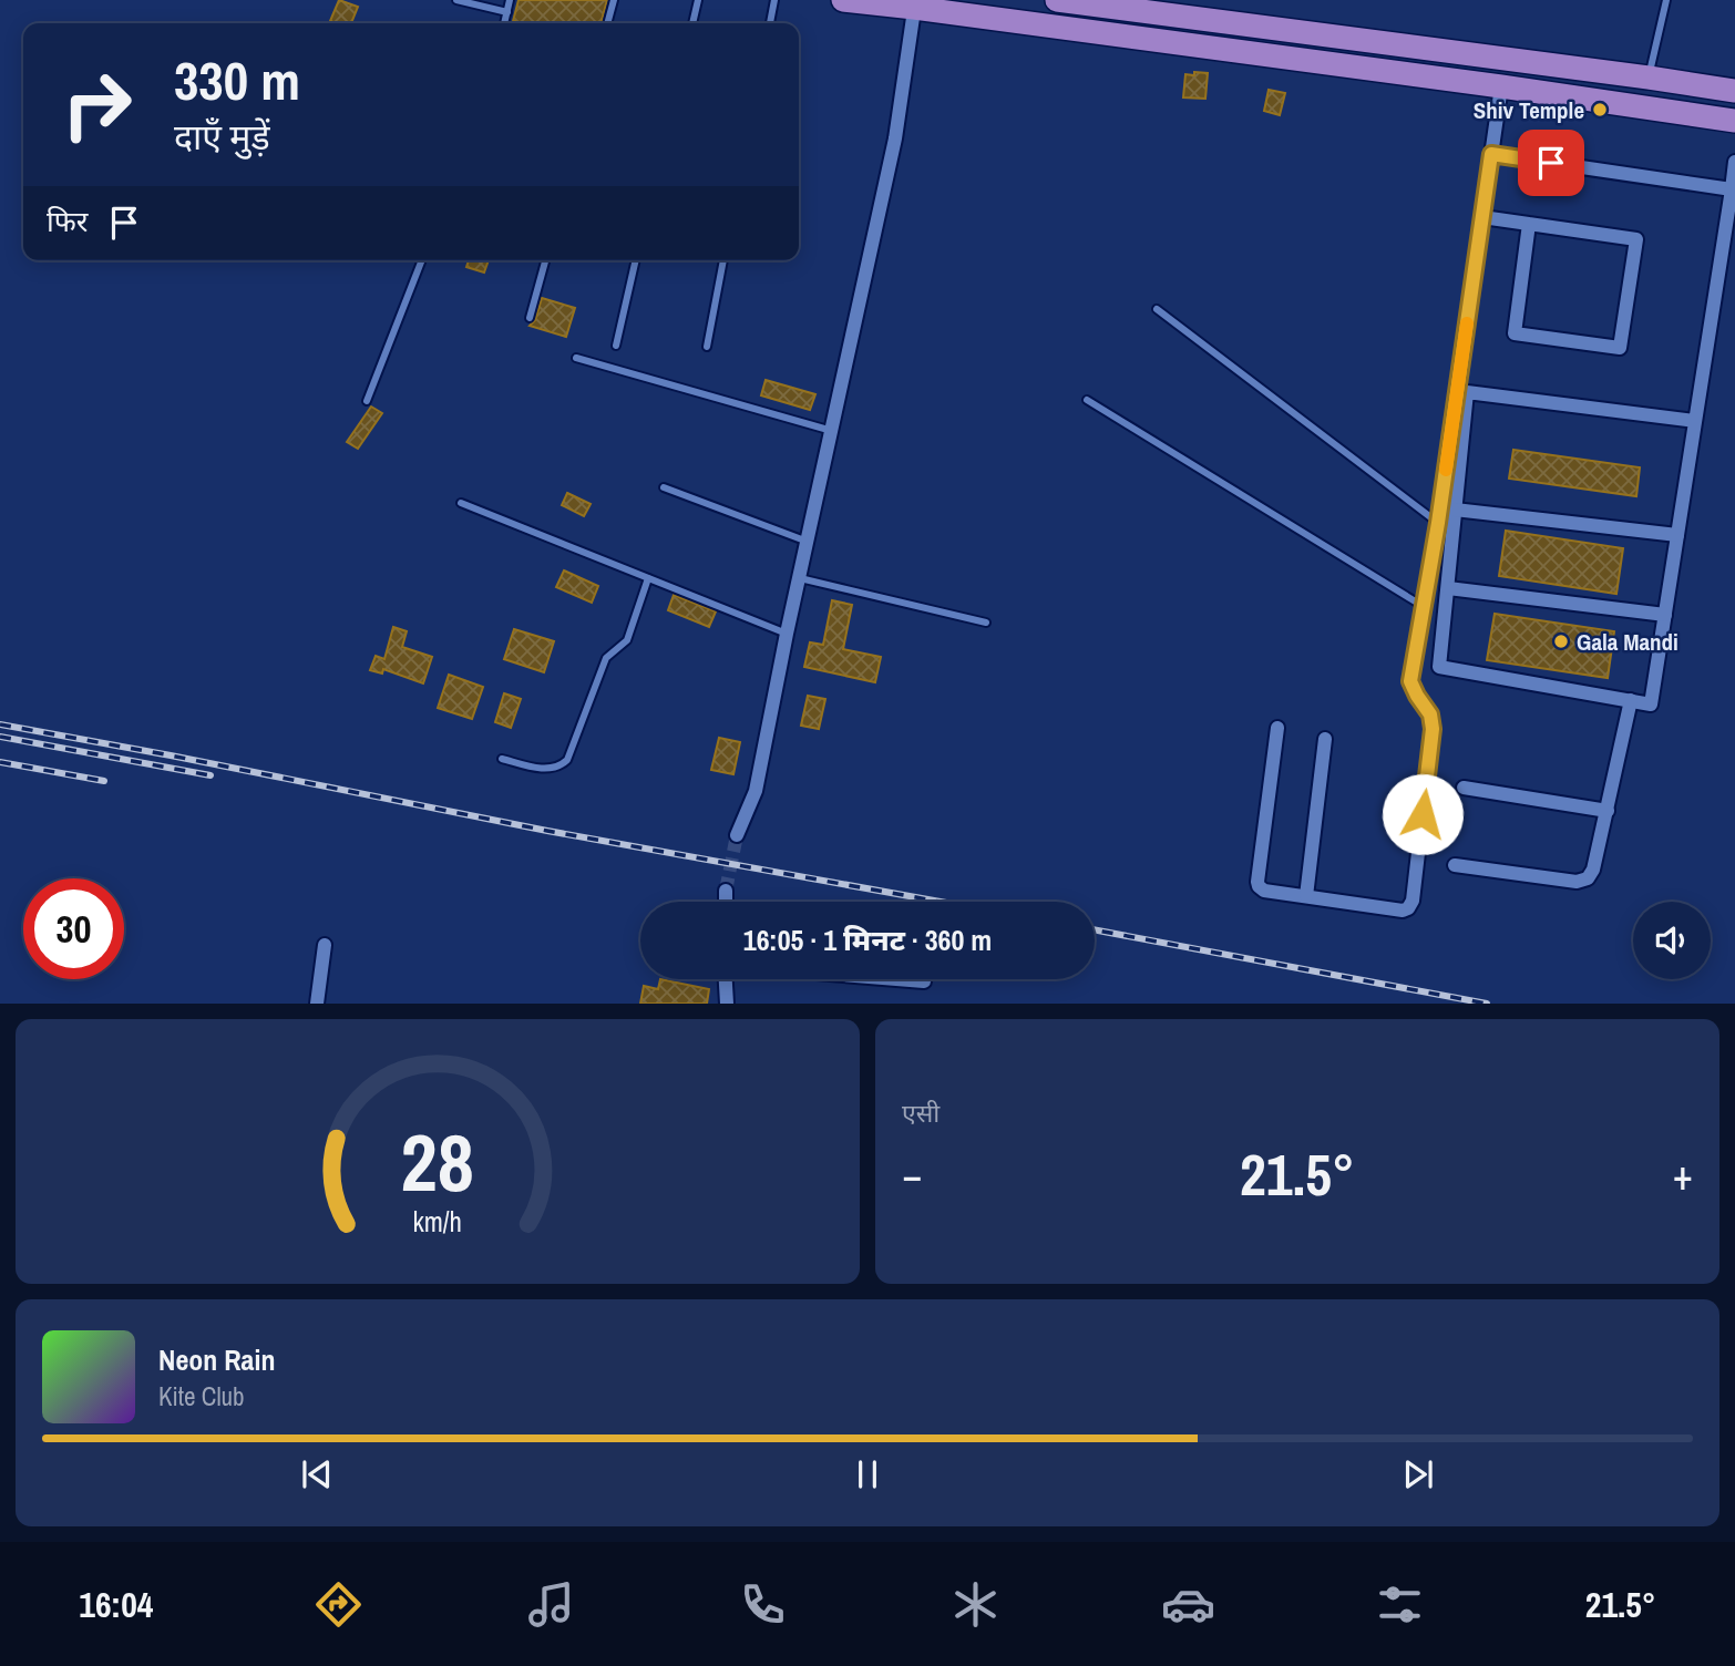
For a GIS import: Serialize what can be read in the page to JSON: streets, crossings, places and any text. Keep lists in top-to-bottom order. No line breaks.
{"places":["Shiv Temple","Gala Mandi"],"page":{"turn":["330 m","दाएँ मुड़ें"],"then":"फिर","limit":"30","trip":"16:05 · 1 मिनट · 360 m","tile":"एसी","heat":["−","21.5°","+"],"song":["Neon Rain","Kite Club"],"tabs":["16:04","21.5°"],"gauge":["28","km/h"]}}
